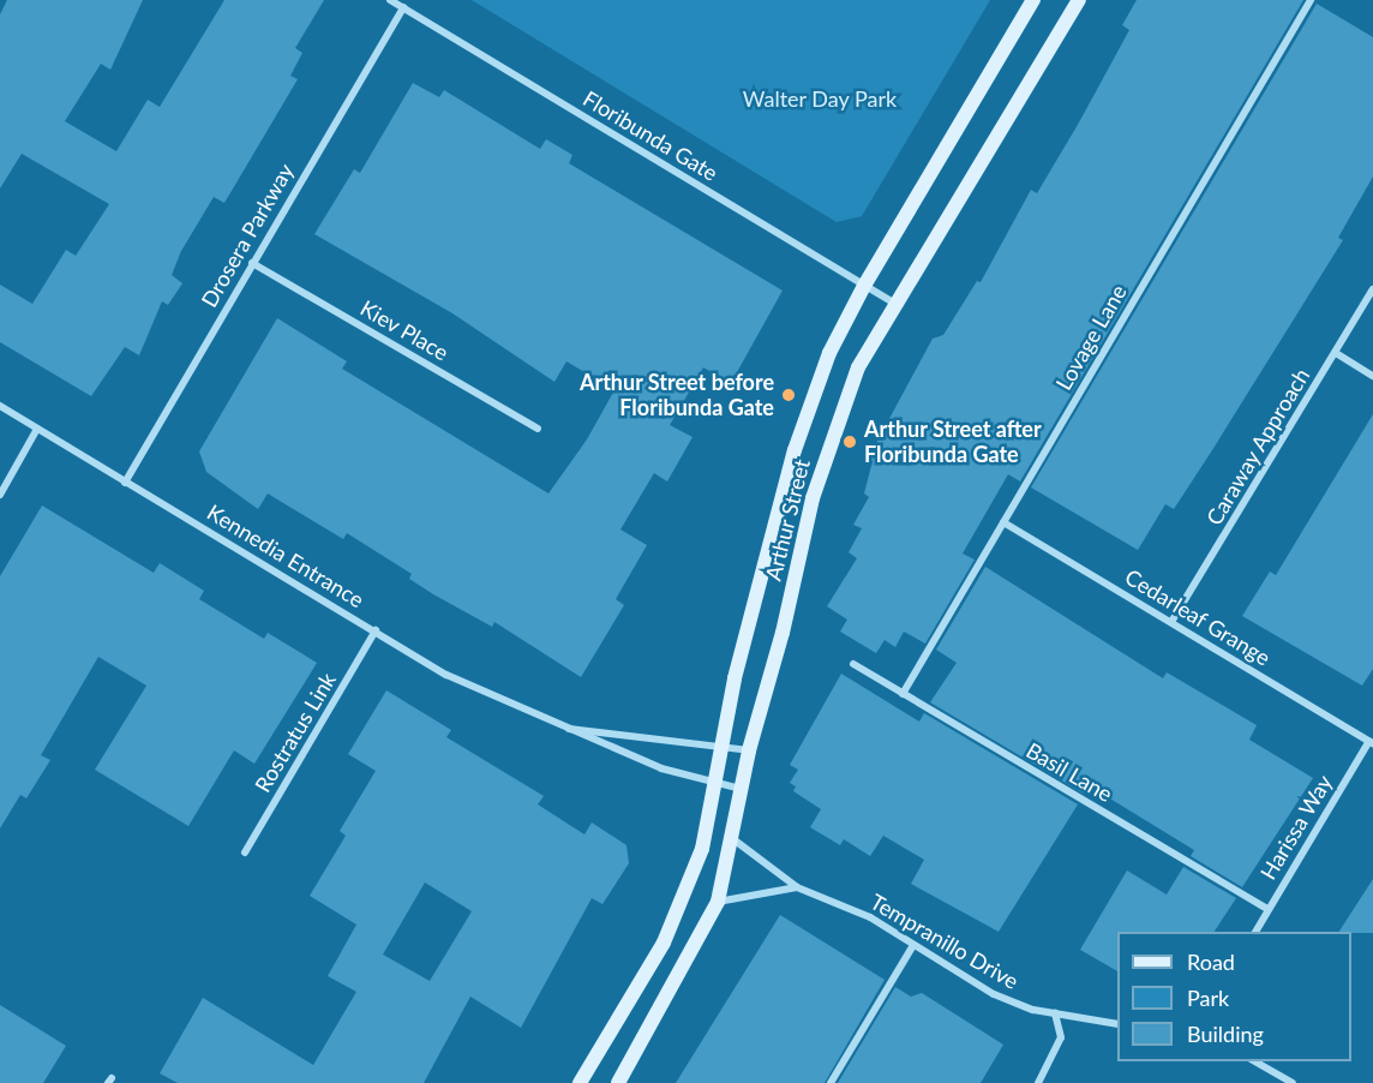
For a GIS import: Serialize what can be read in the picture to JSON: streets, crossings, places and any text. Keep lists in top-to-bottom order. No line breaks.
{"streets":{"street":["Floribunda Gate","Drosera Parkway","Kiev Place","Lovage Lane","Caraway Approach","Arthur Street","Kennedia Entrance","Cedarleaf Grange","Rostratus Link","Basil Lane","Harissa Way","Tempranillo Drive"]},"crossings":[["Floribunda Gate","Drosera Parkway"],["Floribunda Gate","Arthur Street"],["Drosera Parkway","Kiev Place"],["Drosera Parkway","Kennedia Entrance"],["Lovage Lane","Cedarleaf Grange"],["Lovage Lane","Basil Lane"],["Caraway Approach","Cedarleaf Grange"],["Arthur Street","Kennedia Entrance"],["Arthur Street","Tempranillo Drive"],["Kennedia Entrance","Rostratus Link"],["Cedarleaf Grange","Harissa Way"],["Basil Lane","Harissa Way"]],"parks":["Walter Day Park"],"places":["Arthur Street before Floribunda Gate","Arthur Street after Floribunda Gate"],"legend":["Road","Park","Building"]}
